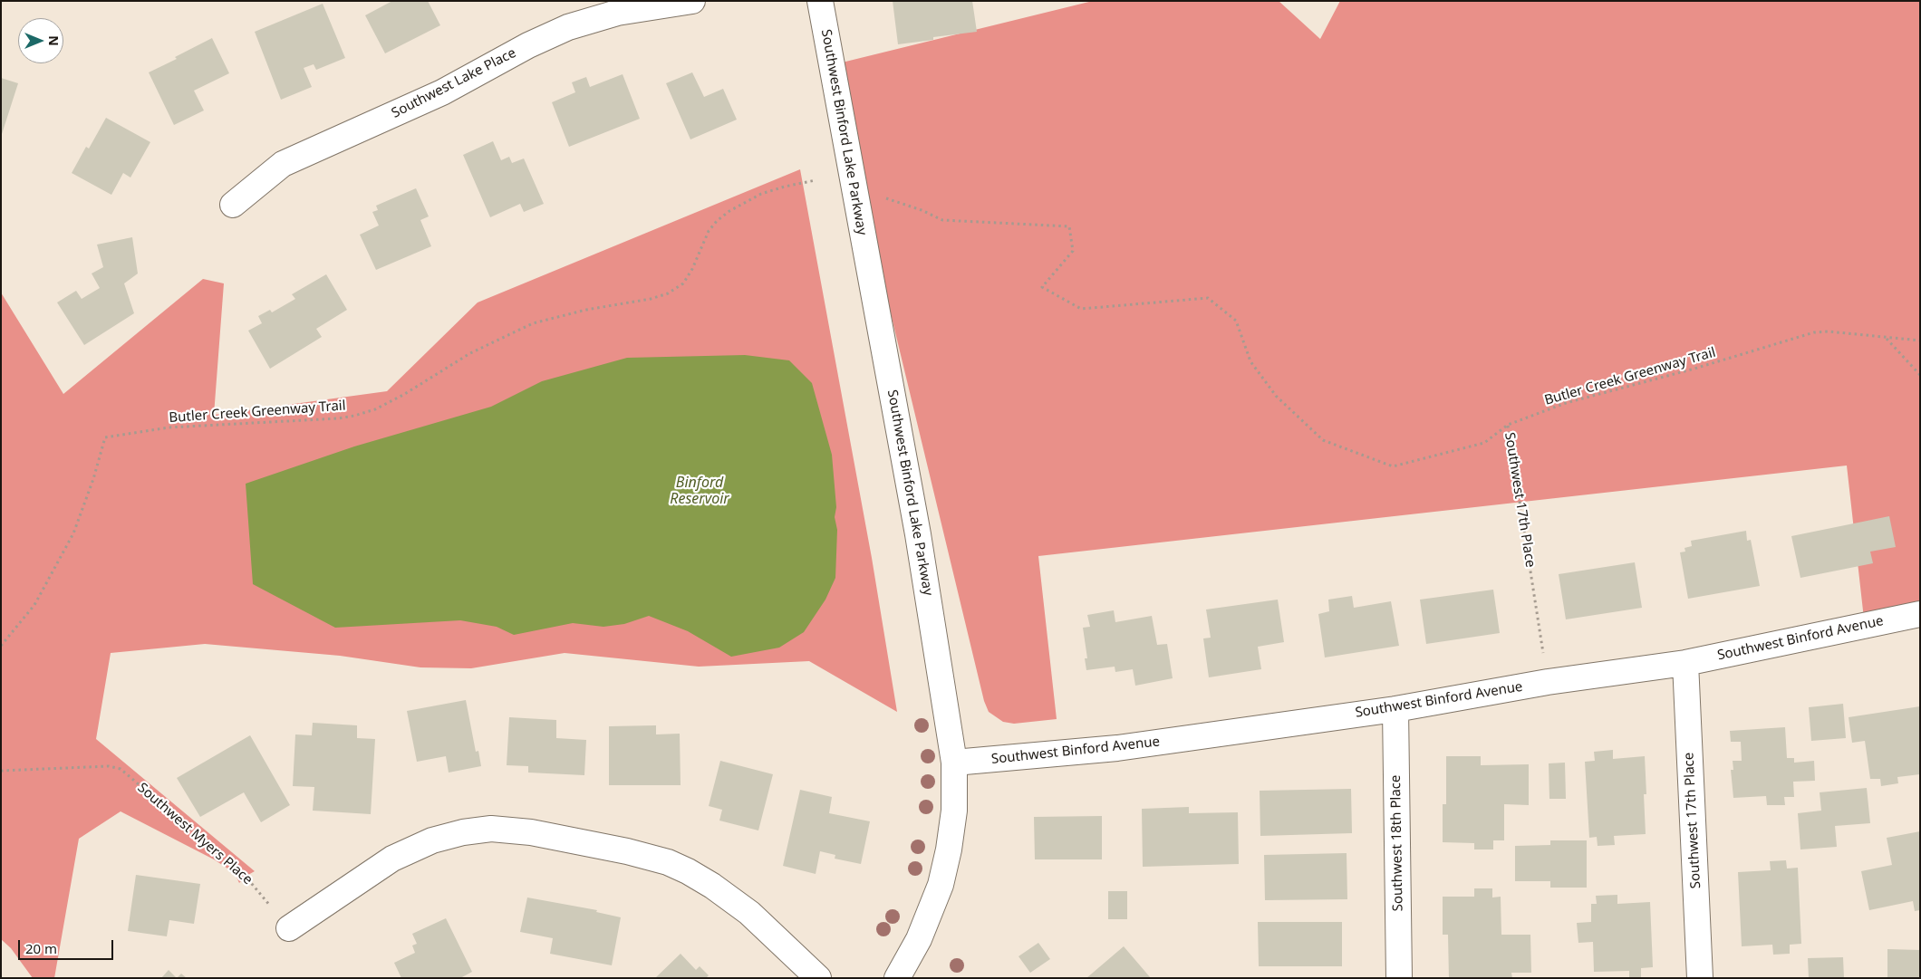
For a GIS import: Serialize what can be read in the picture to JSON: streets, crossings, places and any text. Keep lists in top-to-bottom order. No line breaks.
{"streets":{"street":["Southwest Lake Place","Southwest Binford Lake Parkway","Southwest 17th Place","Southwest Binford Avenue","Southwest 18th Place"],"path":["Butler Creek Greenway Trail","Southwest Myers Place"]},"crossings":[["Southwest Binford Lake Parkway","Southwest Binford Avenue"],["Butler Creek Greenway Trail","Southwest 17th Place"],["Southwest 17th Place","Southwest Binford Avenue"],["Southwest Binford Avenue","Southwest 18th Place"]],"water":["Binford Reservoir"],"scale_bar":"20 m","north":"right"}
